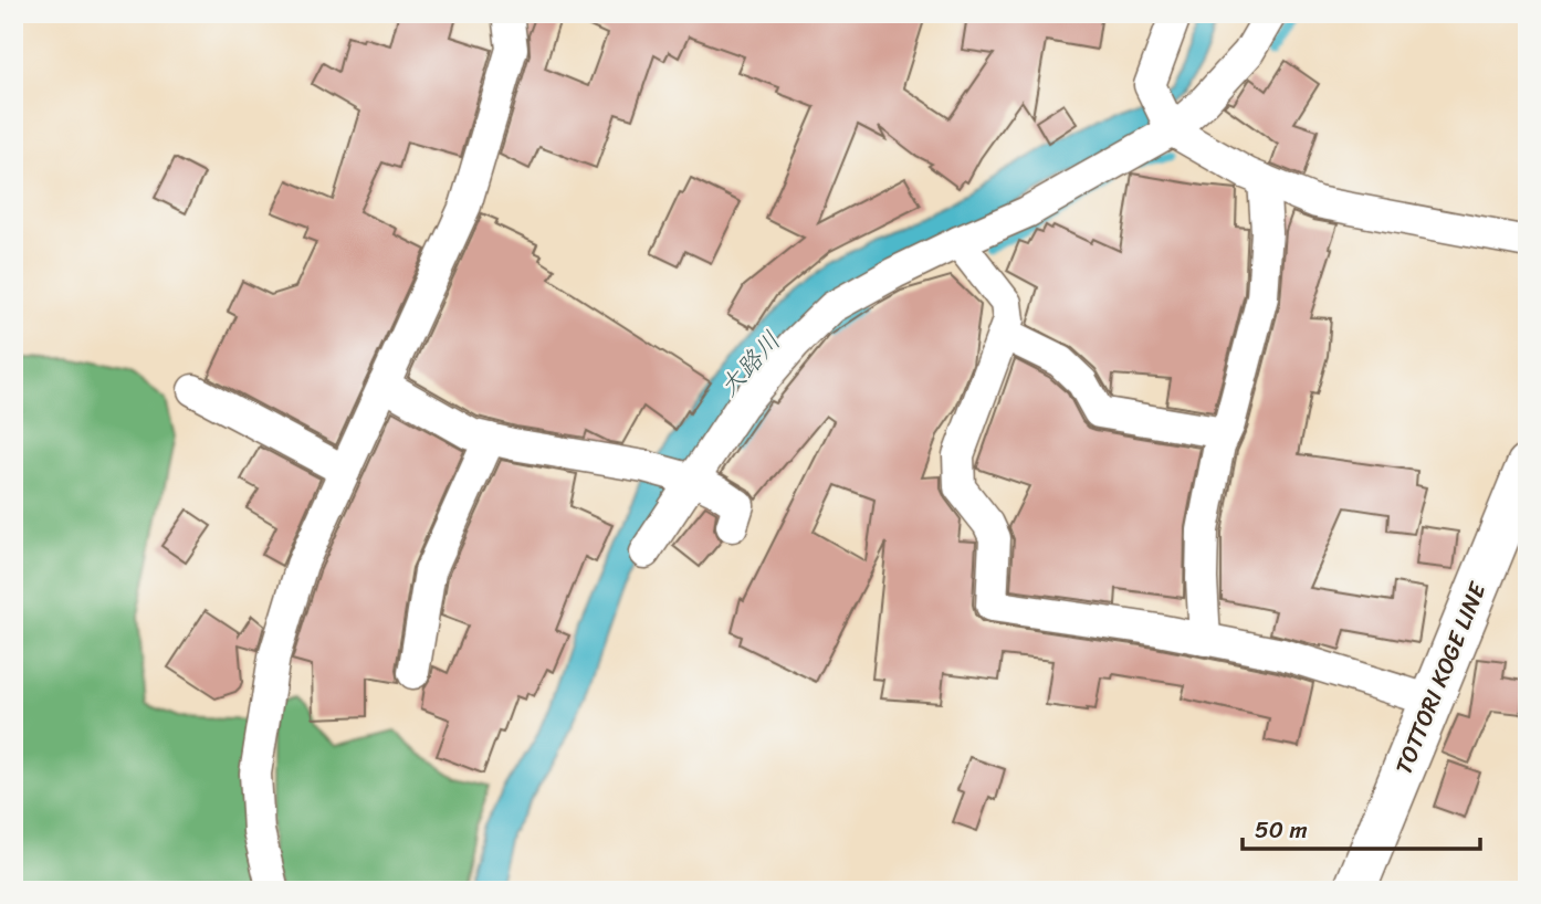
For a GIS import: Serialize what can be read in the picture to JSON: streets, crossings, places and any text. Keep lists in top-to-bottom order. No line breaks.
{"streets":{"main road":["TOTTORI KOGE LINE"]},"water":["大路川"],"scale_bar":"50 m"}
